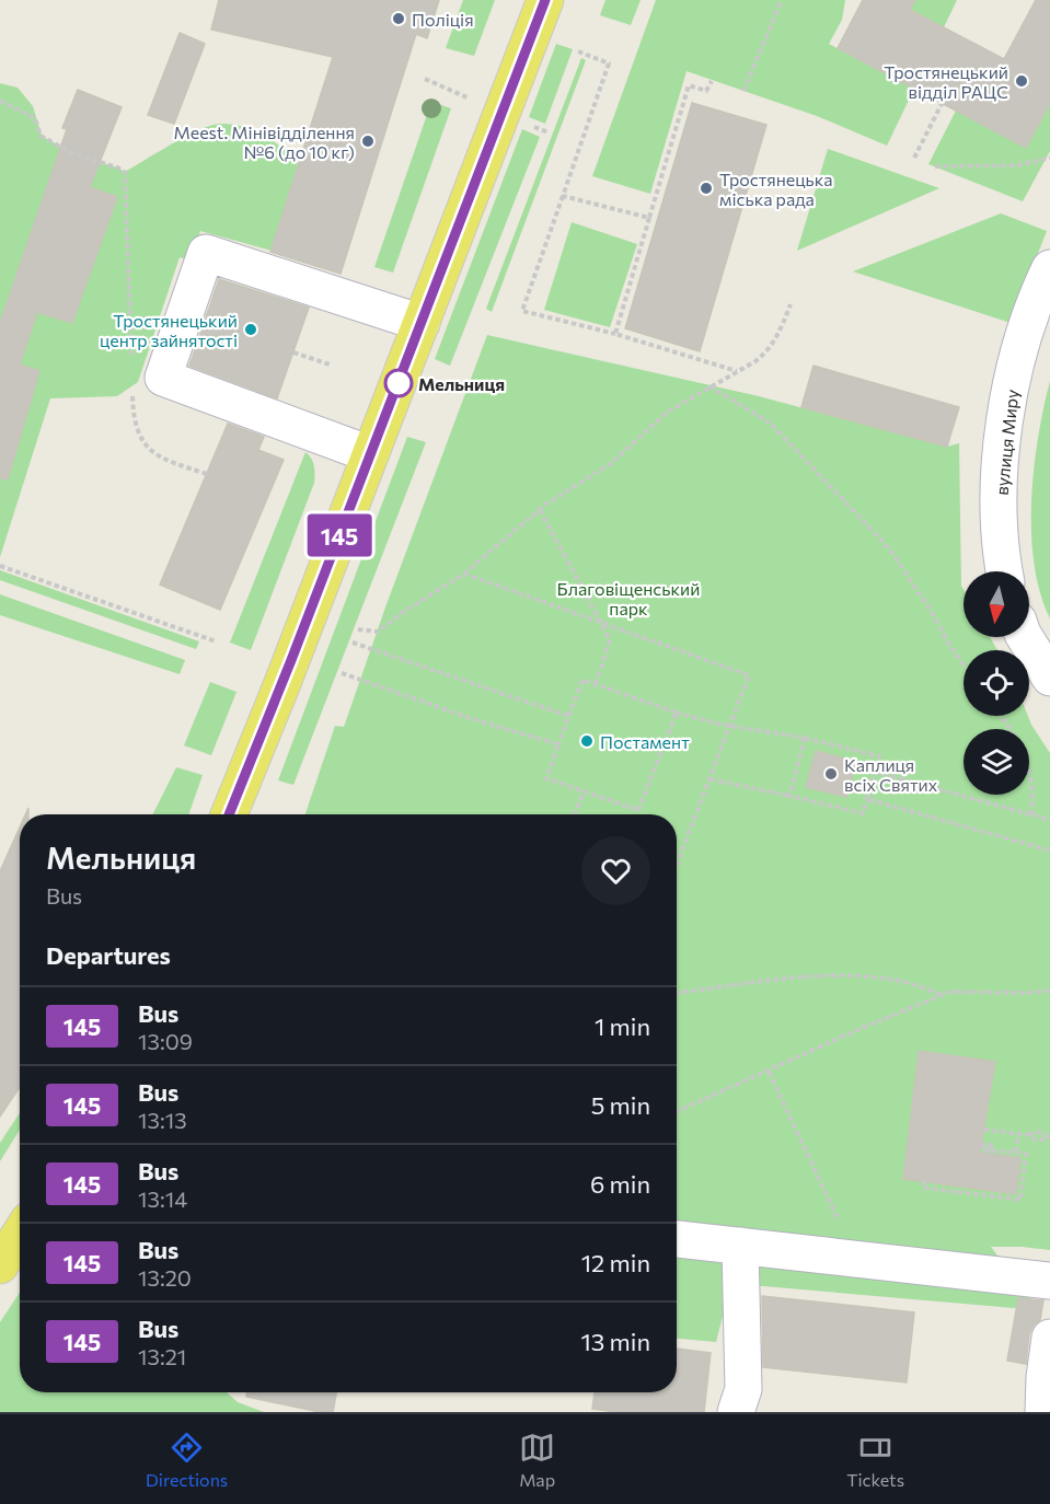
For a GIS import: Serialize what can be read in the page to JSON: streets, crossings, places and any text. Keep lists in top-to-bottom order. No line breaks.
{"streets":{"street":["вулиця Миру"]},"parks":["Благовіщенський парк"],"places":["Поліція","Тростянецький відділ РАЦС","Meest. Мінівідділення №6 (до 10 кг)","Тростянецька міська рада","Тростянецький центр зайнятості","Мельниця","Постамент","Каплиця всіх Святих"],"lines":["bus line 145"],"north":"bottom","page":{"on_map":"145","heading":[["Мельниця","Bus"],"Departures"],"list":[{"mark":"145","name":"Bus","note":"13:09","value":"1 min"},{"mark":"145","name":"Bus","note":"13:13","value":"5 min"},{"mark":"145","name":"Bus","note":"13:14","value":"6 min"},{"mark":"145","name":"Bus","note":"13:20","value":"12 min"},{"mark":"145","name":"Bus","note":"13:21","value":"13 min"}],"tabs":["Directions","Map","Tickets"]}}
